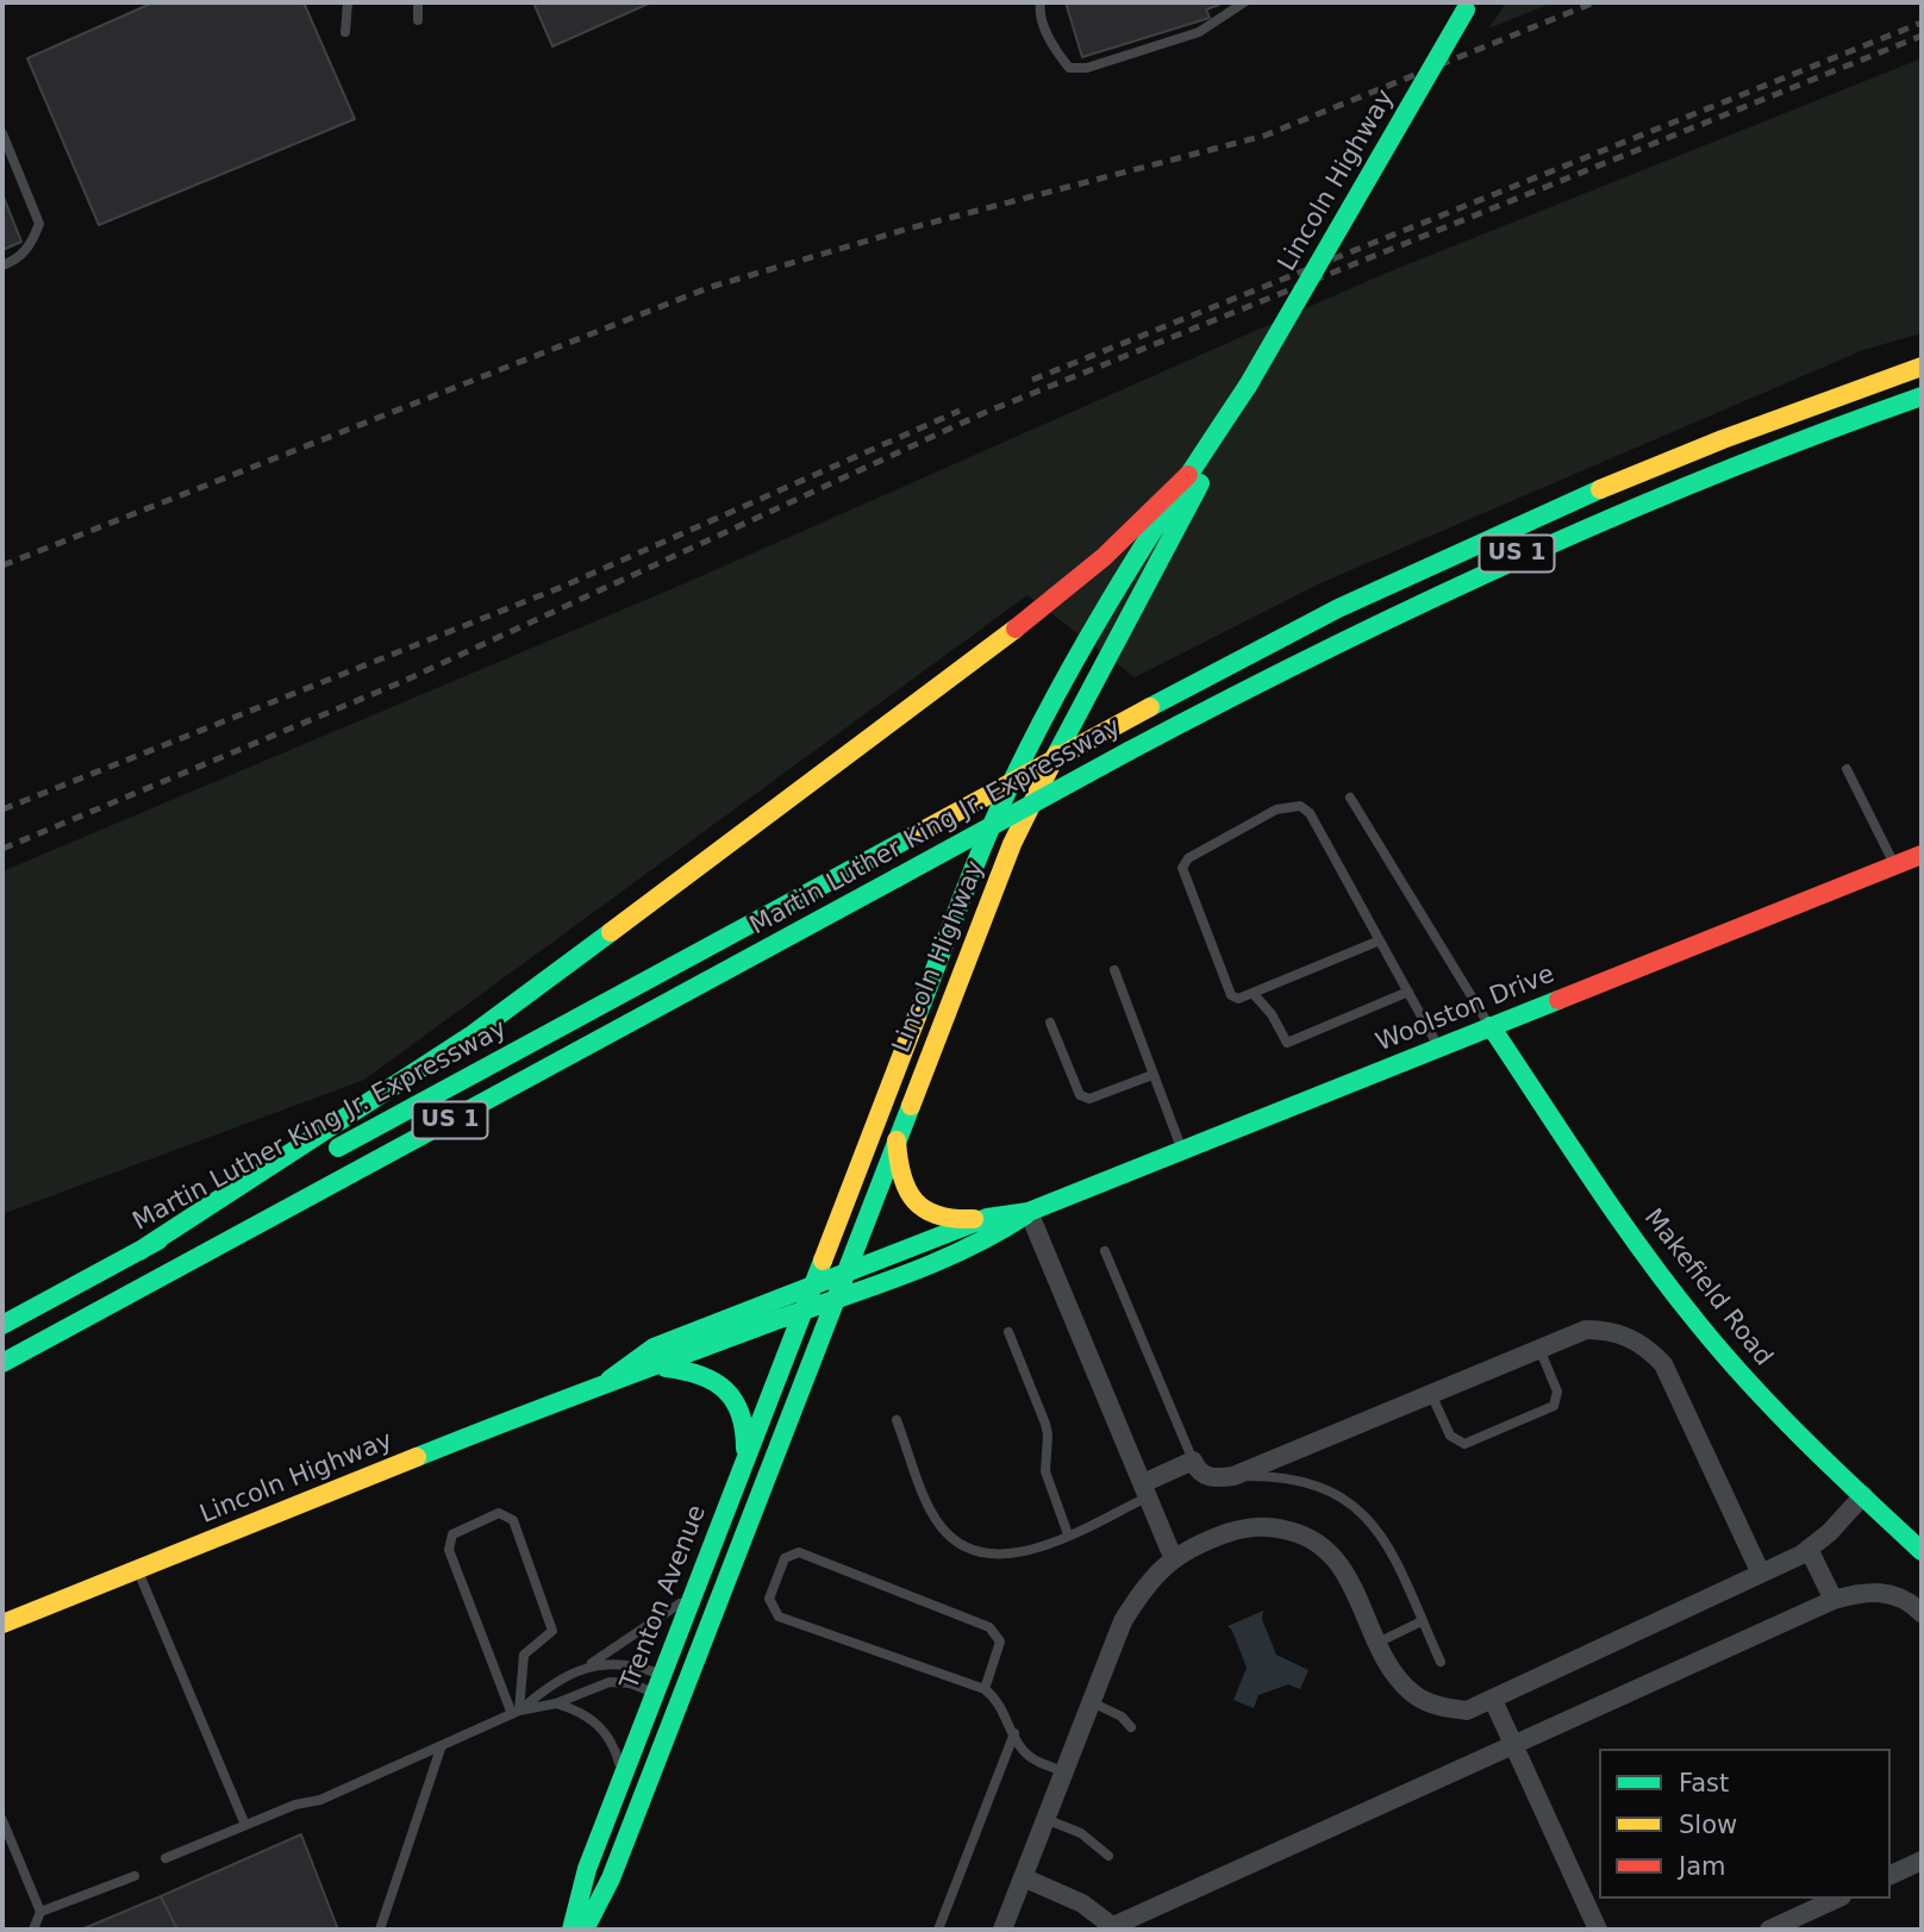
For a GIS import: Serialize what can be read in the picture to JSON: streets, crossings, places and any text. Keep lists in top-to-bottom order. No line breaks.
{"streets":{"main road":["Lincoln Highway","US 1","Martin Luther King Jr. Expressway","Woolston Drive","Makefield Road","Trenton Avenue"]},"crossings":[["Lincoln Highway","Woolston Drive"],["Lincoln Highway","Trenton Avenue"],["Woolston Drive","Makefield Road"],["Woolston Drive","Trenton Avenue"]],"legend":["Fast","Slow","Jam"]}
